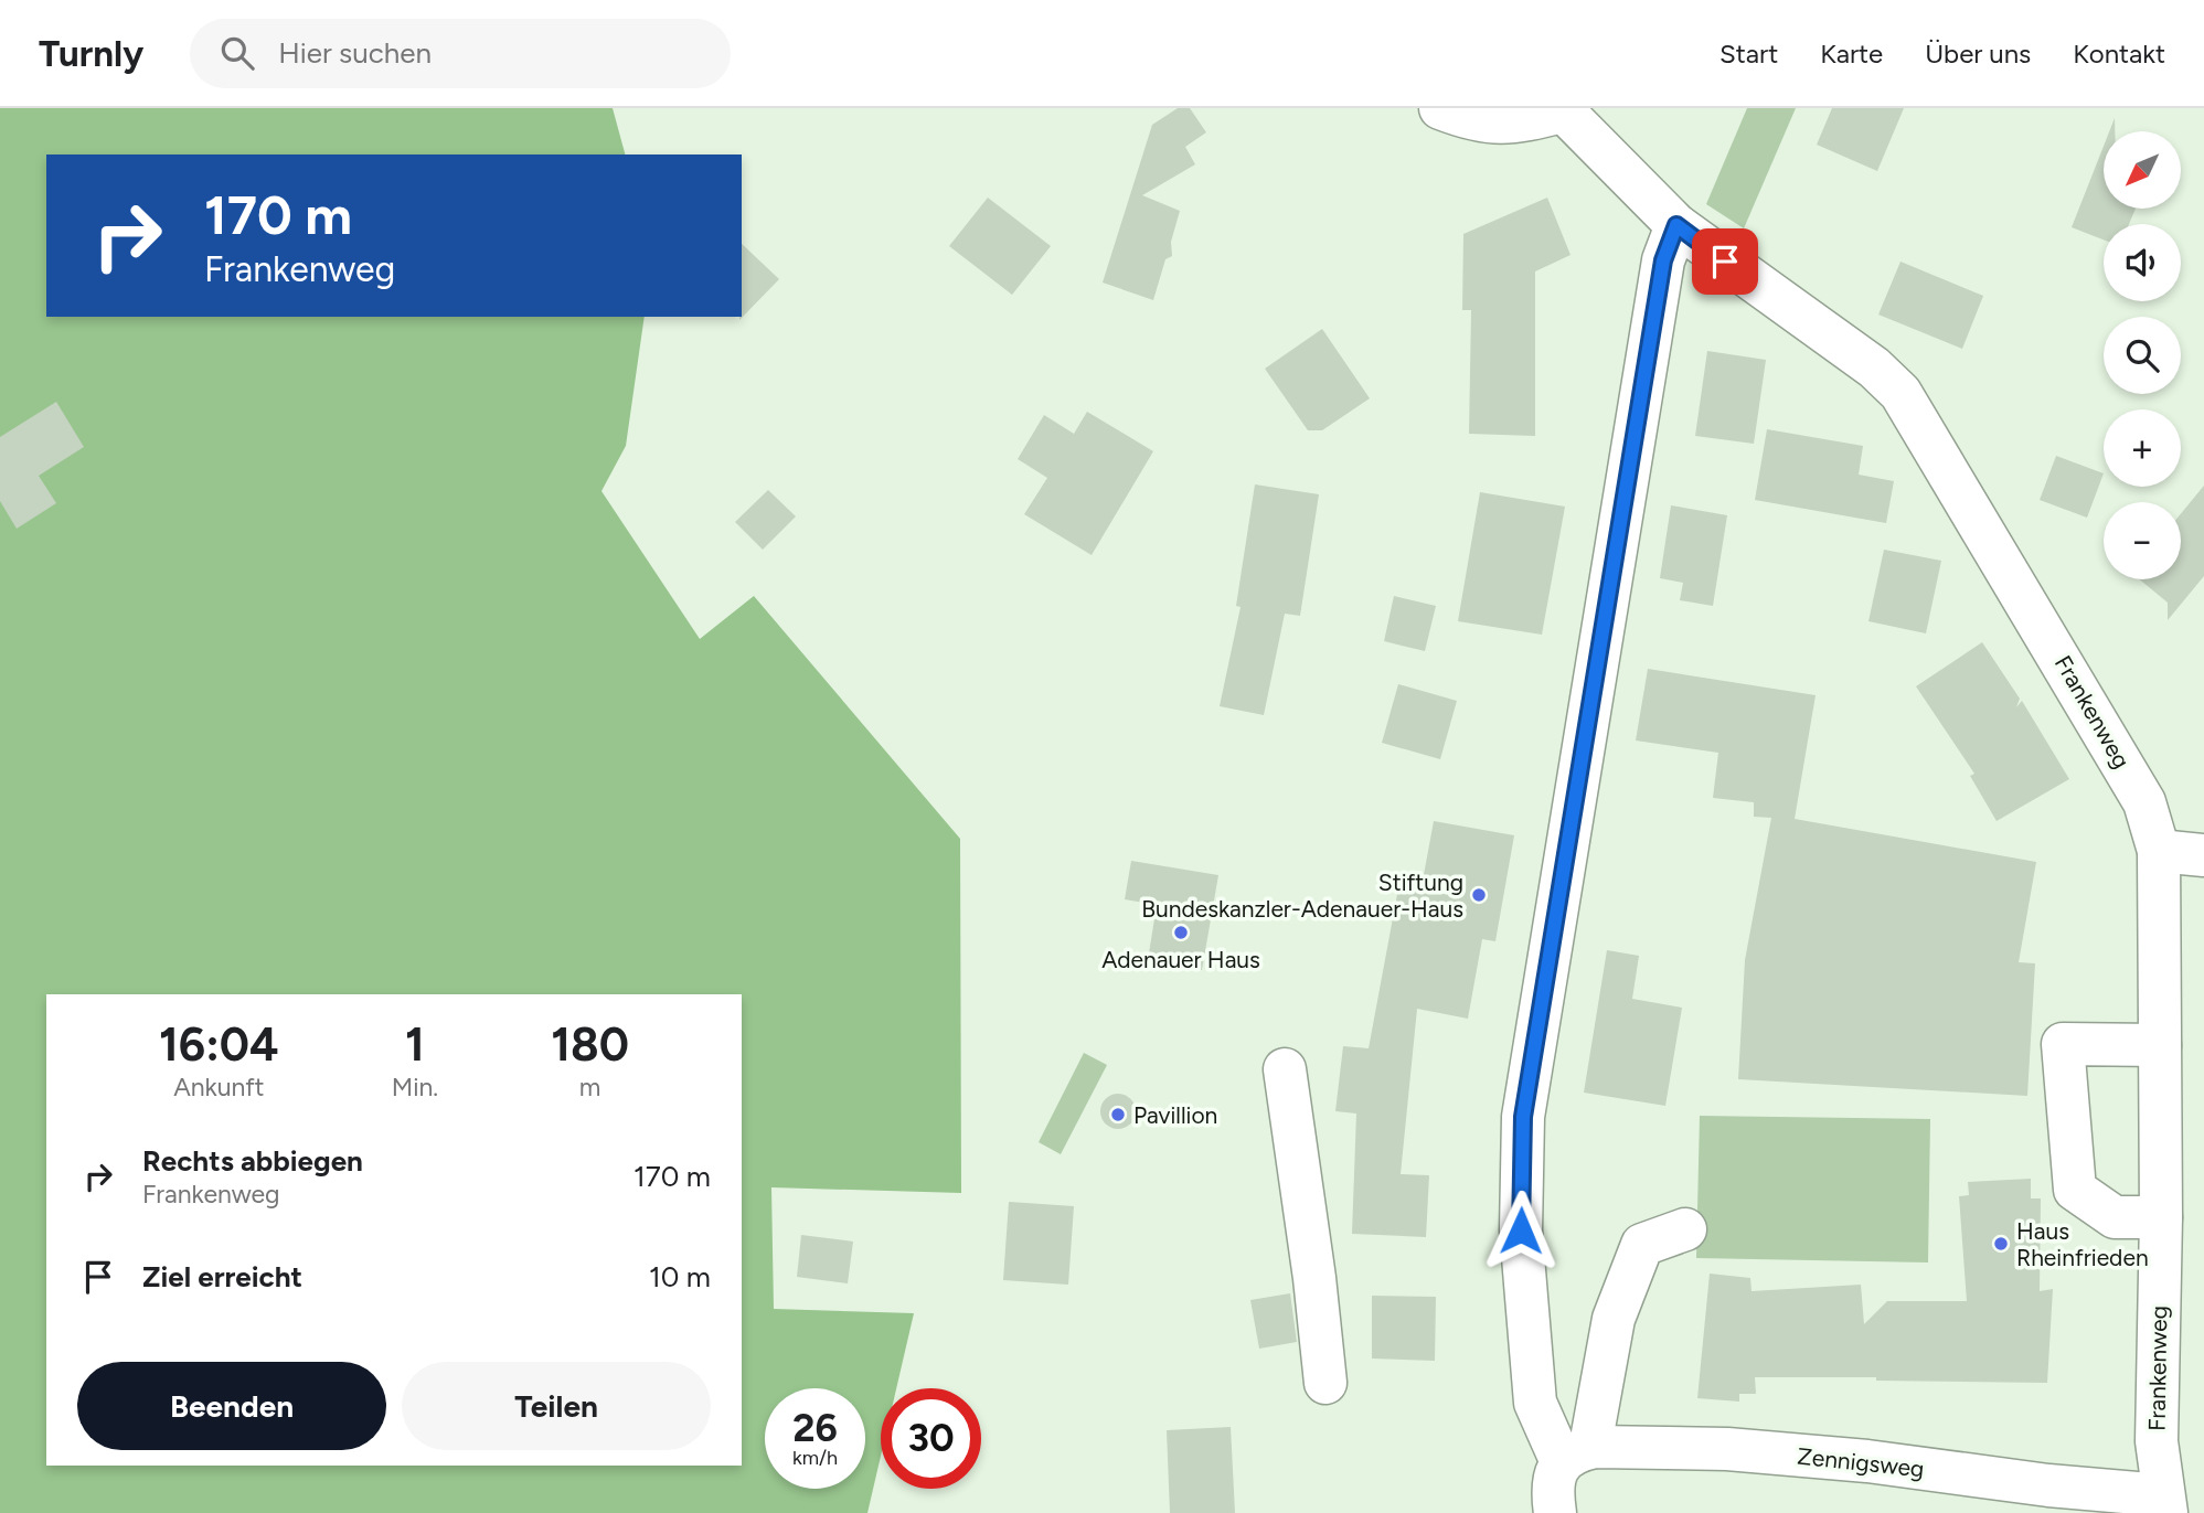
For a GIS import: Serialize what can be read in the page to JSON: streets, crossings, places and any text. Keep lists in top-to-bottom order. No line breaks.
{"streets":{"street":["Frankenweg","Zennigsweg"]},"crossings":[["Frankenweg","Zennigsweg"]],"places":["Stiftung Bundeskanzler-Adenauer-Haus","Adenauer Haus","Pavillion","Haus Rheinfrieden"],"north":"bottom left","page":{"header":"Turnly","search":"Hier suchen","nav":["Start","Karte","Über uns","Kontakt"],"map_buttons":["+","−"],"turn":["170 m","Frankenweg"],"eta":["16:04","Ankunft","1","Min.","180","m"],"list":[{"name":"Rechts abbiegen","note":"Frankenweg","value":"170 m"},{"name":"Ziel erreicht","value":"10 m"}],"buttons":["Beenden","Teilen"],"speed":"26 km/h","limit":"30"}}
